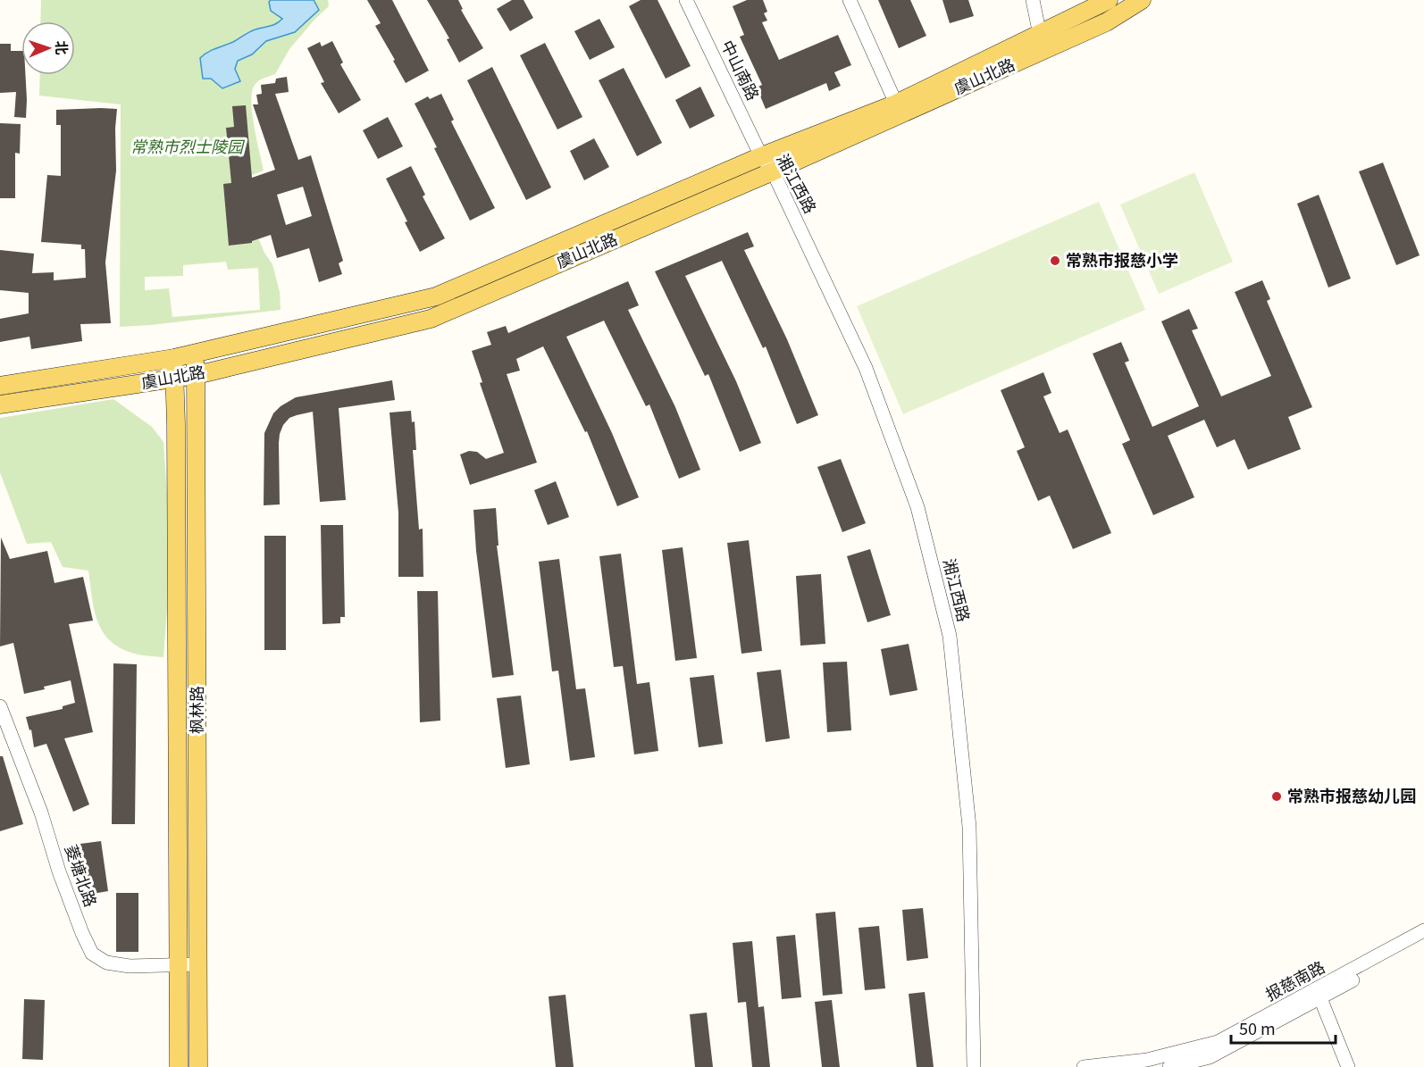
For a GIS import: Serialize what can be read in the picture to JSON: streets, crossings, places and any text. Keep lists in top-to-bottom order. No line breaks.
{"streets":{"main road":["虞山北路","枫林路"],"street":["中山南路","湘江西路","菱塘北路","报慈南路"]},"crossings":[["中山南路","虞山北路"],["中山南路","湘江西路"],["虞山北路","湘江西路"],["虞山北路","枫林路"],["枫林路","菱塘北路"]],"parks":["常熟市烈士陵园"],"places":["常熟市报慈小学","常熟市报慈幼儿园"],"scale_bar":"50 m","north":"right"}
